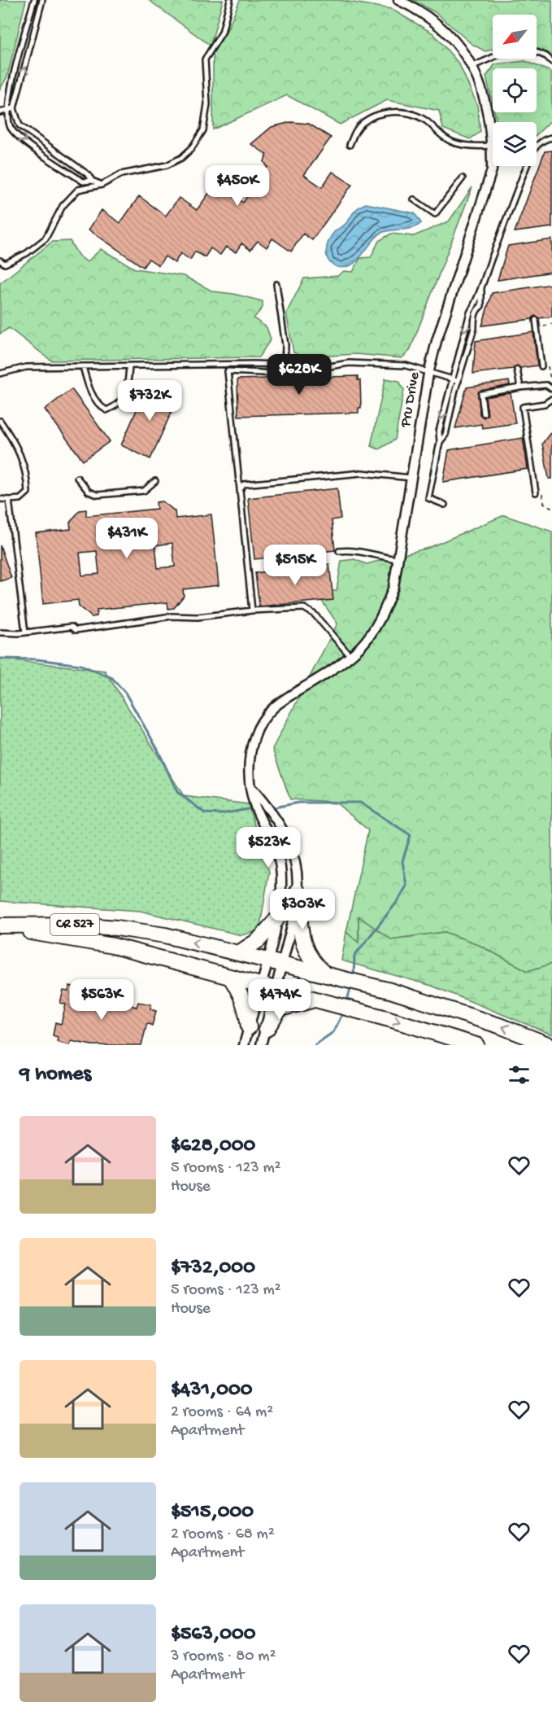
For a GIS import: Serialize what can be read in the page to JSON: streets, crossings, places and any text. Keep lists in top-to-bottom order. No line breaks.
{"streets":{"main road":["CR 527"],"street":["Pru Drive"]},"crossings":[["Pru Drive","CR 527"]],"north":"bottom left","page":{"price":["$450K","$628K","$732K","$431K","$515K","$523K","$303K","$563K","$474K"],"heading":"9 homes","list":[{"name":"$628,000","note":"5 rooms · 123 m² · House"},{"name":"$732,000","note":"5 rooms · 123 m² · House"},{"name":"$431,000","note":"2 rooms · 64 m² · Apartment"},{"name":"$515,000","note":"2 rooms · 68 m² · Apartment"},{"name":"$563,000","note":"3 rooms · 80 m² · Apartment"}]}}
